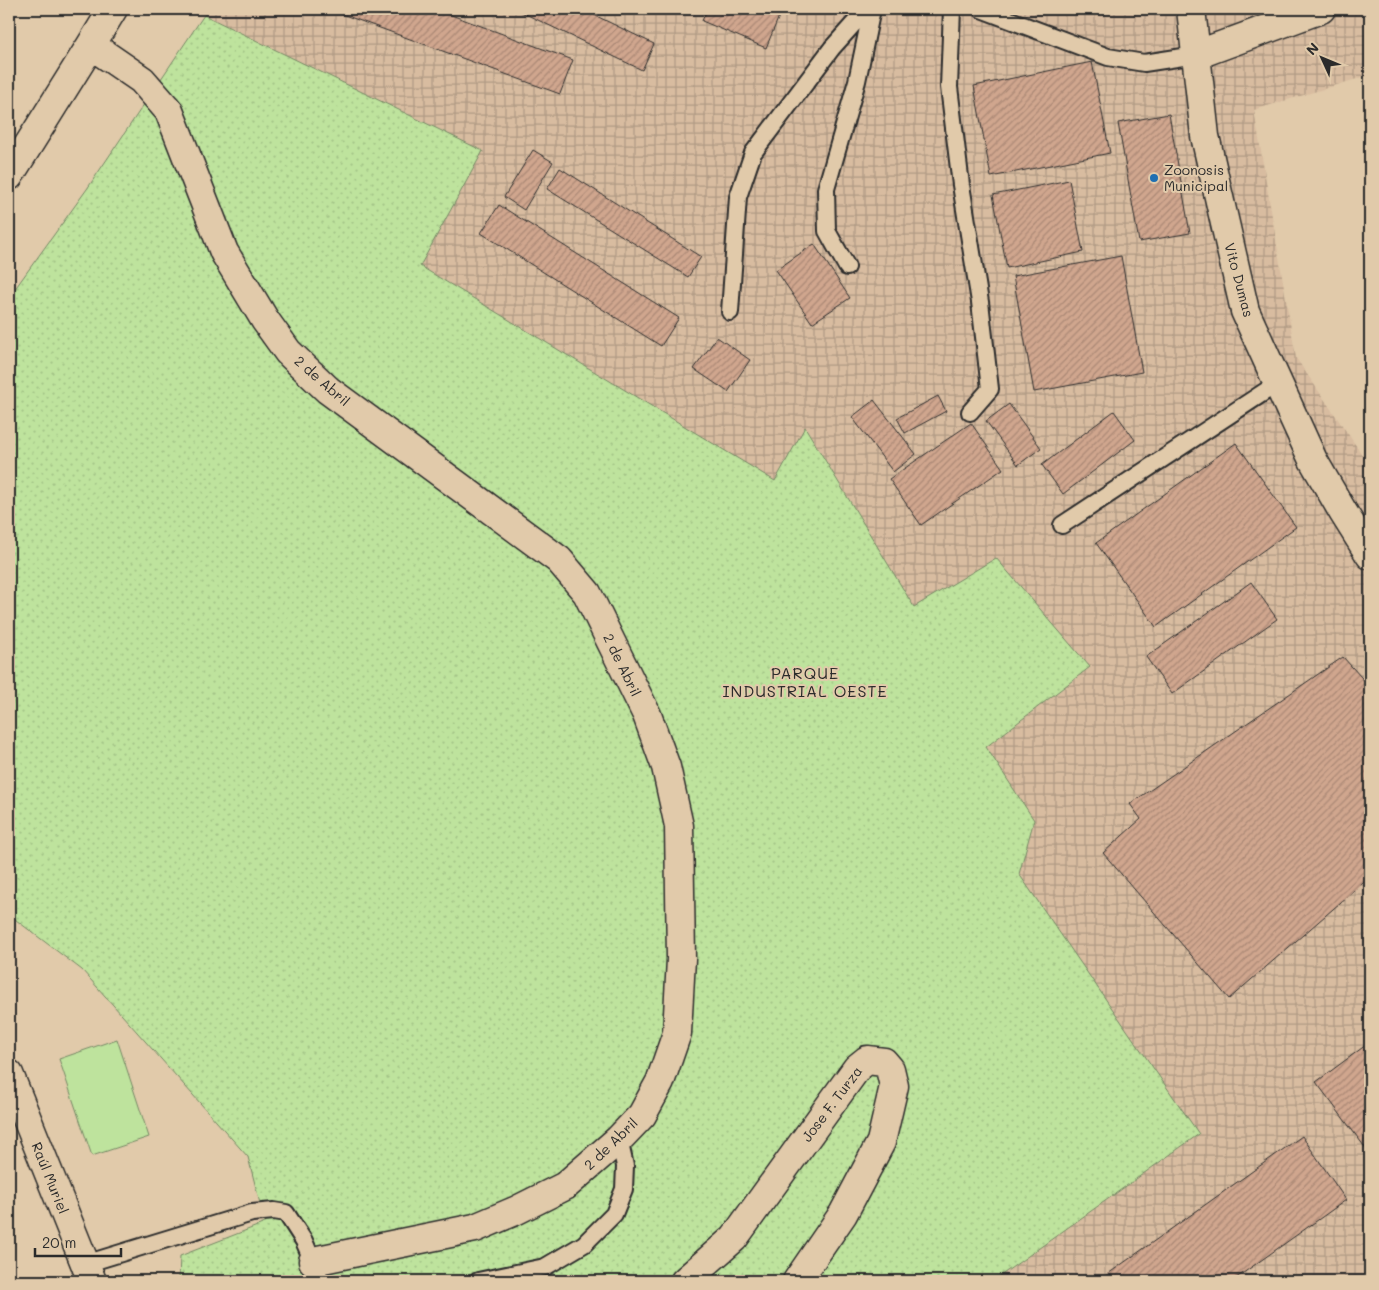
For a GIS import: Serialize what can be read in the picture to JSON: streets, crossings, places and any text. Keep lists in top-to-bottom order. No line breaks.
{"streets":{"street":["Vito Dumas","2 de Abril","Jose F. Turza","Raúl Muriel"]},"districts":["PARQUE INDUSTRIAL OESTE"],"places":["Zoonosis Municipal"],"scale_bar":"20 m","north":"top left"}
